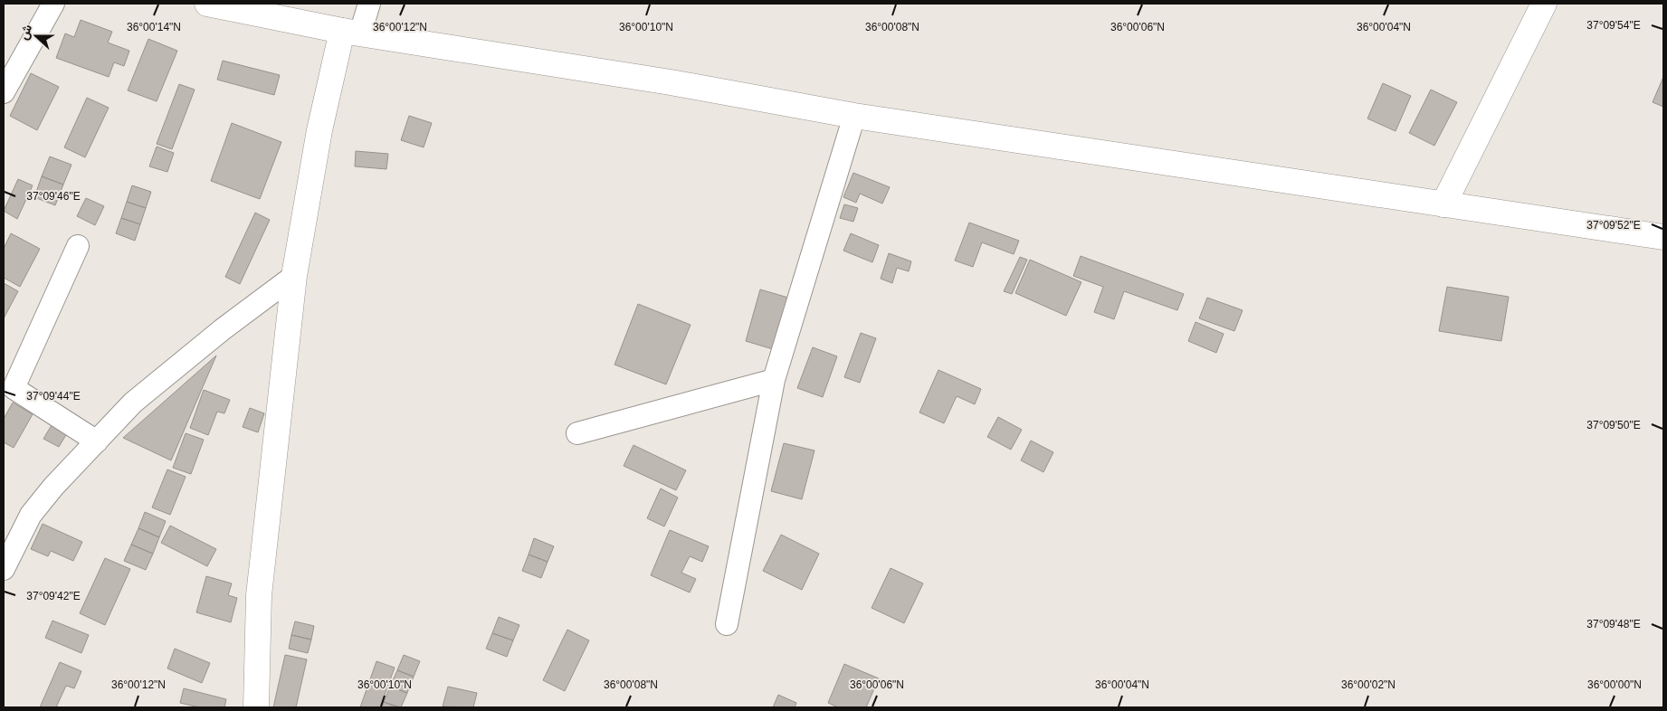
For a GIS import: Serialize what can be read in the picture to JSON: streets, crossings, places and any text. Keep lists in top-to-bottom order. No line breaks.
{"north":"left","coordinates":["37°09'54\"E","36°00'14\"N","36°00'12\"N","36°00'10\"N","36°00'08\"N","36°00'06\"N","36°00'04\"N","37°09'46\"E","37°09'52\"E","37°09'44\"E","37°09'50\"E","37°09'42\"E","37°09'48\"E","36°00'02\"N","36°00'00\"N"]}
